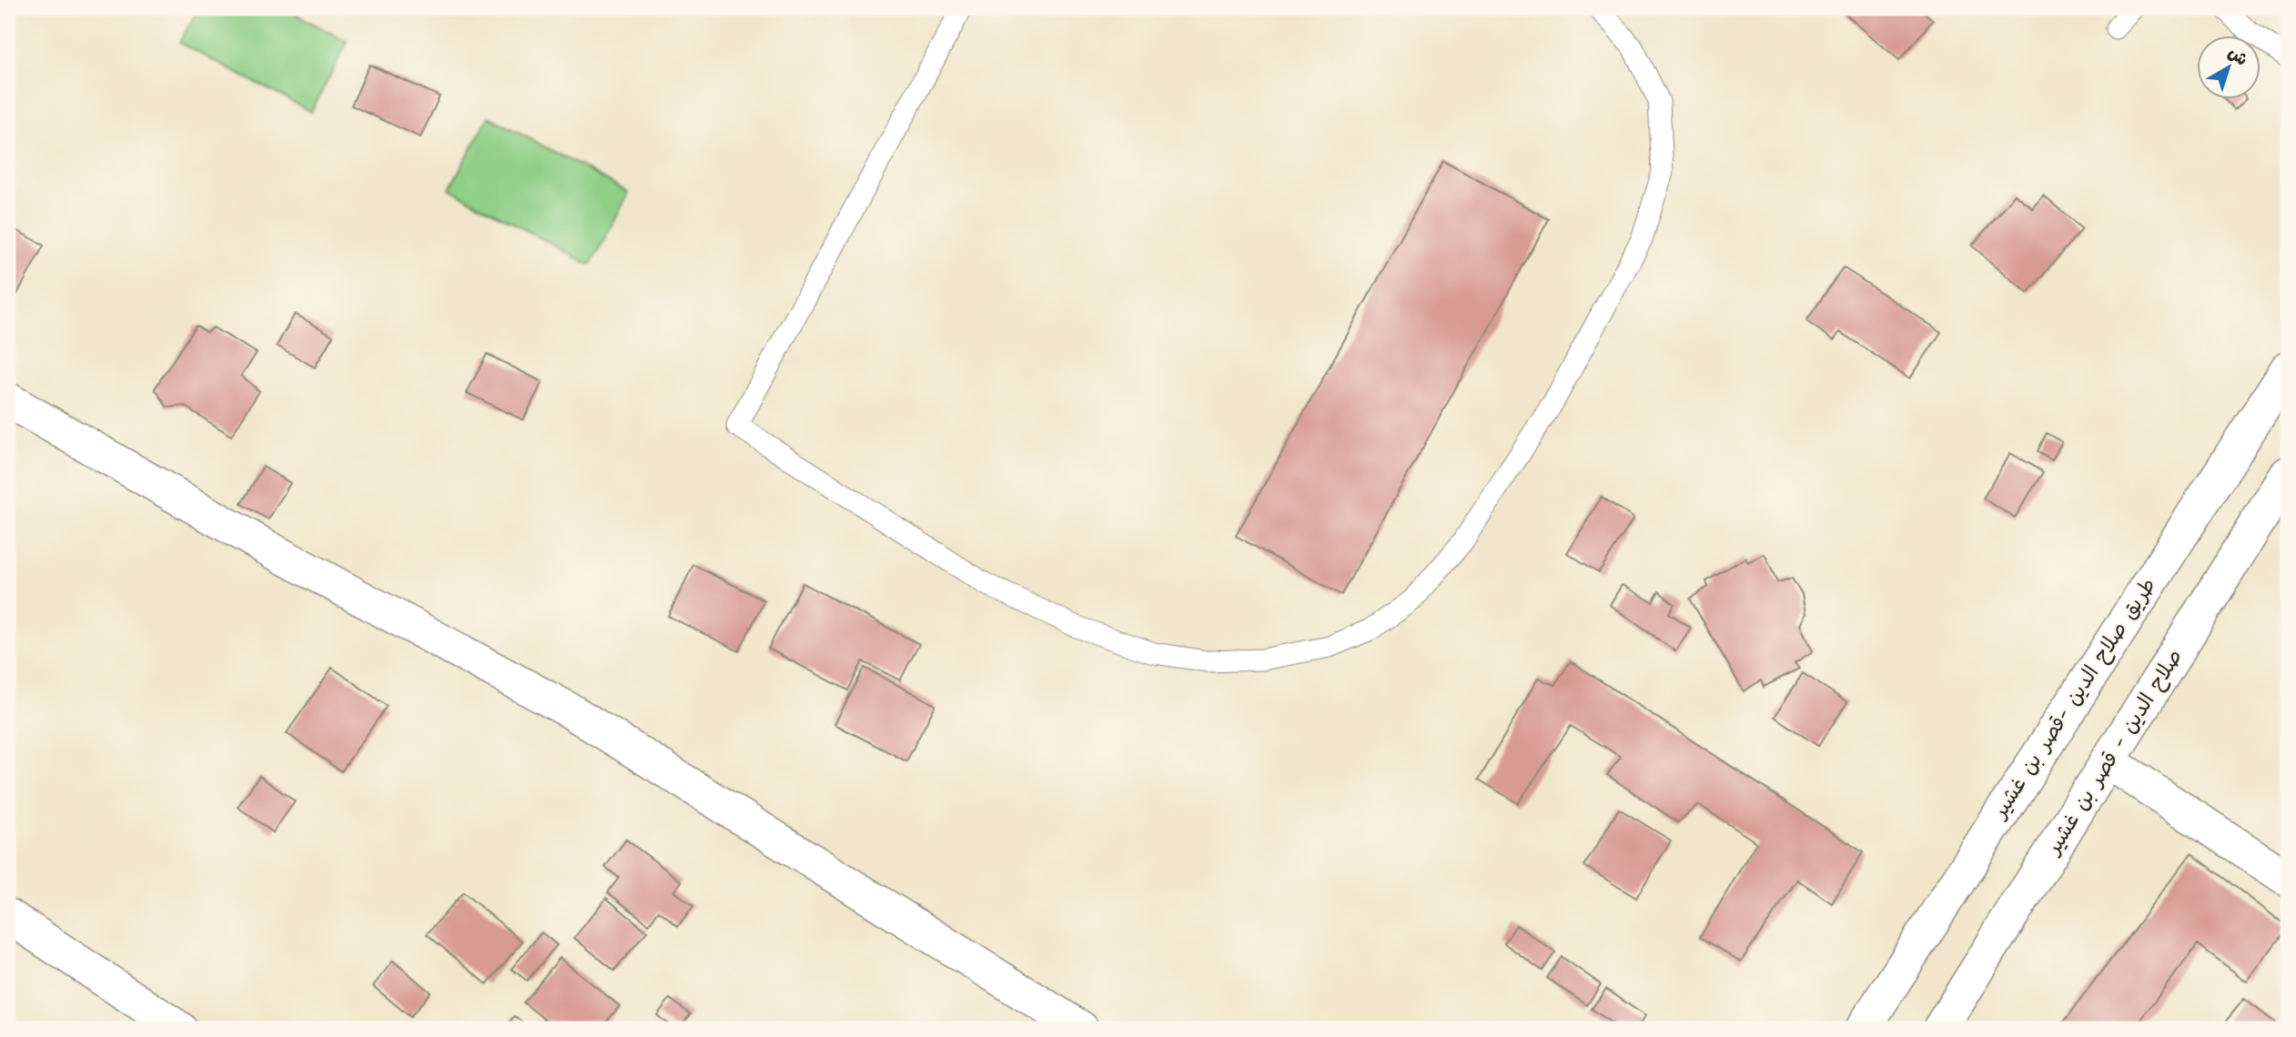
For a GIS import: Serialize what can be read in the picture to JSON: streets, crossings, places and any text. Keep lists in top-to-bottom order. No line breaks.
{"streets":{"main road":["طريق صلاح الدين -قصر بن غشير","صلاح الدين - قصر بن غشير"]},"north":"top right"}
